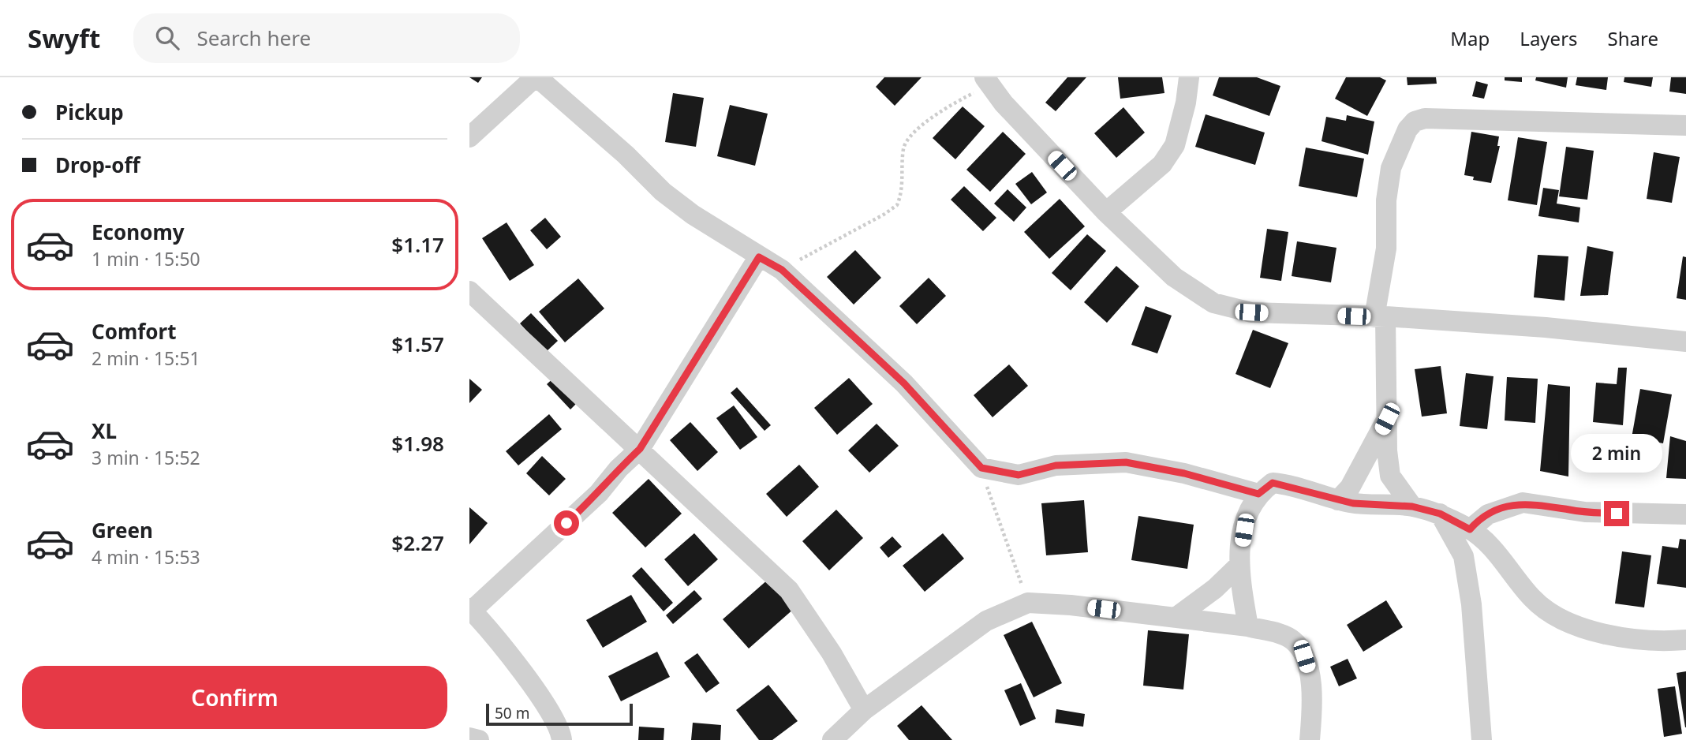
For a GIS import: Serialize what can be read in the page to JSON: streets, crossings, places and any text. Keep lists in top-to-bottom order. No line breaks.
{"scale_bar":"50 m","page":{"header":"Swyft","search":"Search here","nav":["Map","Layers","Share"],"banner":["Pickup","Drop-off"],"list":[{"name":"Economy","note":"1 min · 15:50","value":"$1.17"},{"name":"Comfort","note":"2 min · 15:51","value":"$1.57"},{"name":"XL","note":"3 min · 15:52","value":"$1.98"},{"name":"Green","note":"4 min · 15:53","value":"$2.27"}],"bubble":"2 min","buttons":"Confirm","scale":"50 m"}}
